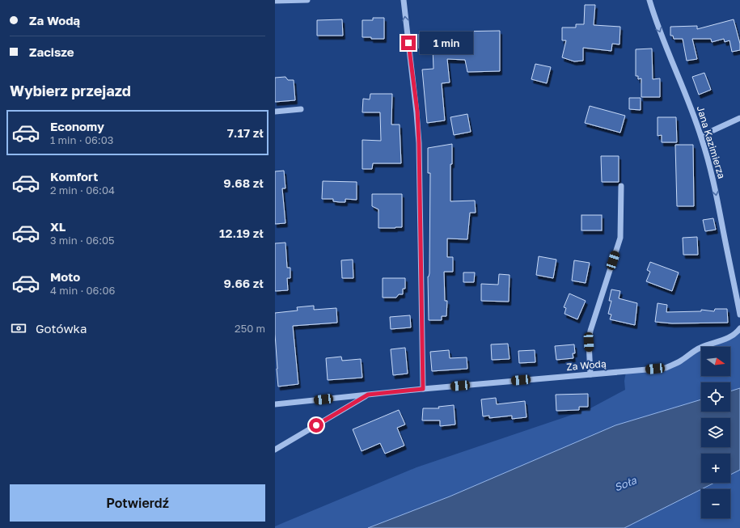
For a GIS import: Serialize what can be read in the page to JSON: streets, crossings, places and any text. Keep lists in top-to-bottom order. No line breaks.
{"streets":{"street":["Jana Kazimierza","Za Wodą"]},"one_way":["Jana Kazimierza"],"water":["Soła"],"north":"right","page":{"banner":["Za Wodą","Zacisze"],"bubble":"1 min","heading":"Wybierz przejazd","list":[{"name":"Economy","note":"1 min · 06:03","value":"7.17 zł"},{"name":"Komfort","note":"2 min · 06:04","value":"9.68 zł"},{"name":"XL","note":"3 min · 06:05","value":"12.19 zł"},{"name":"Moto","note":"4 min · 06:06","value":"9.66 zł"}],"pay":["Gotówka","250 m"],"map_buttons":["+","−"],"buttons":"Potwierdź"}}
